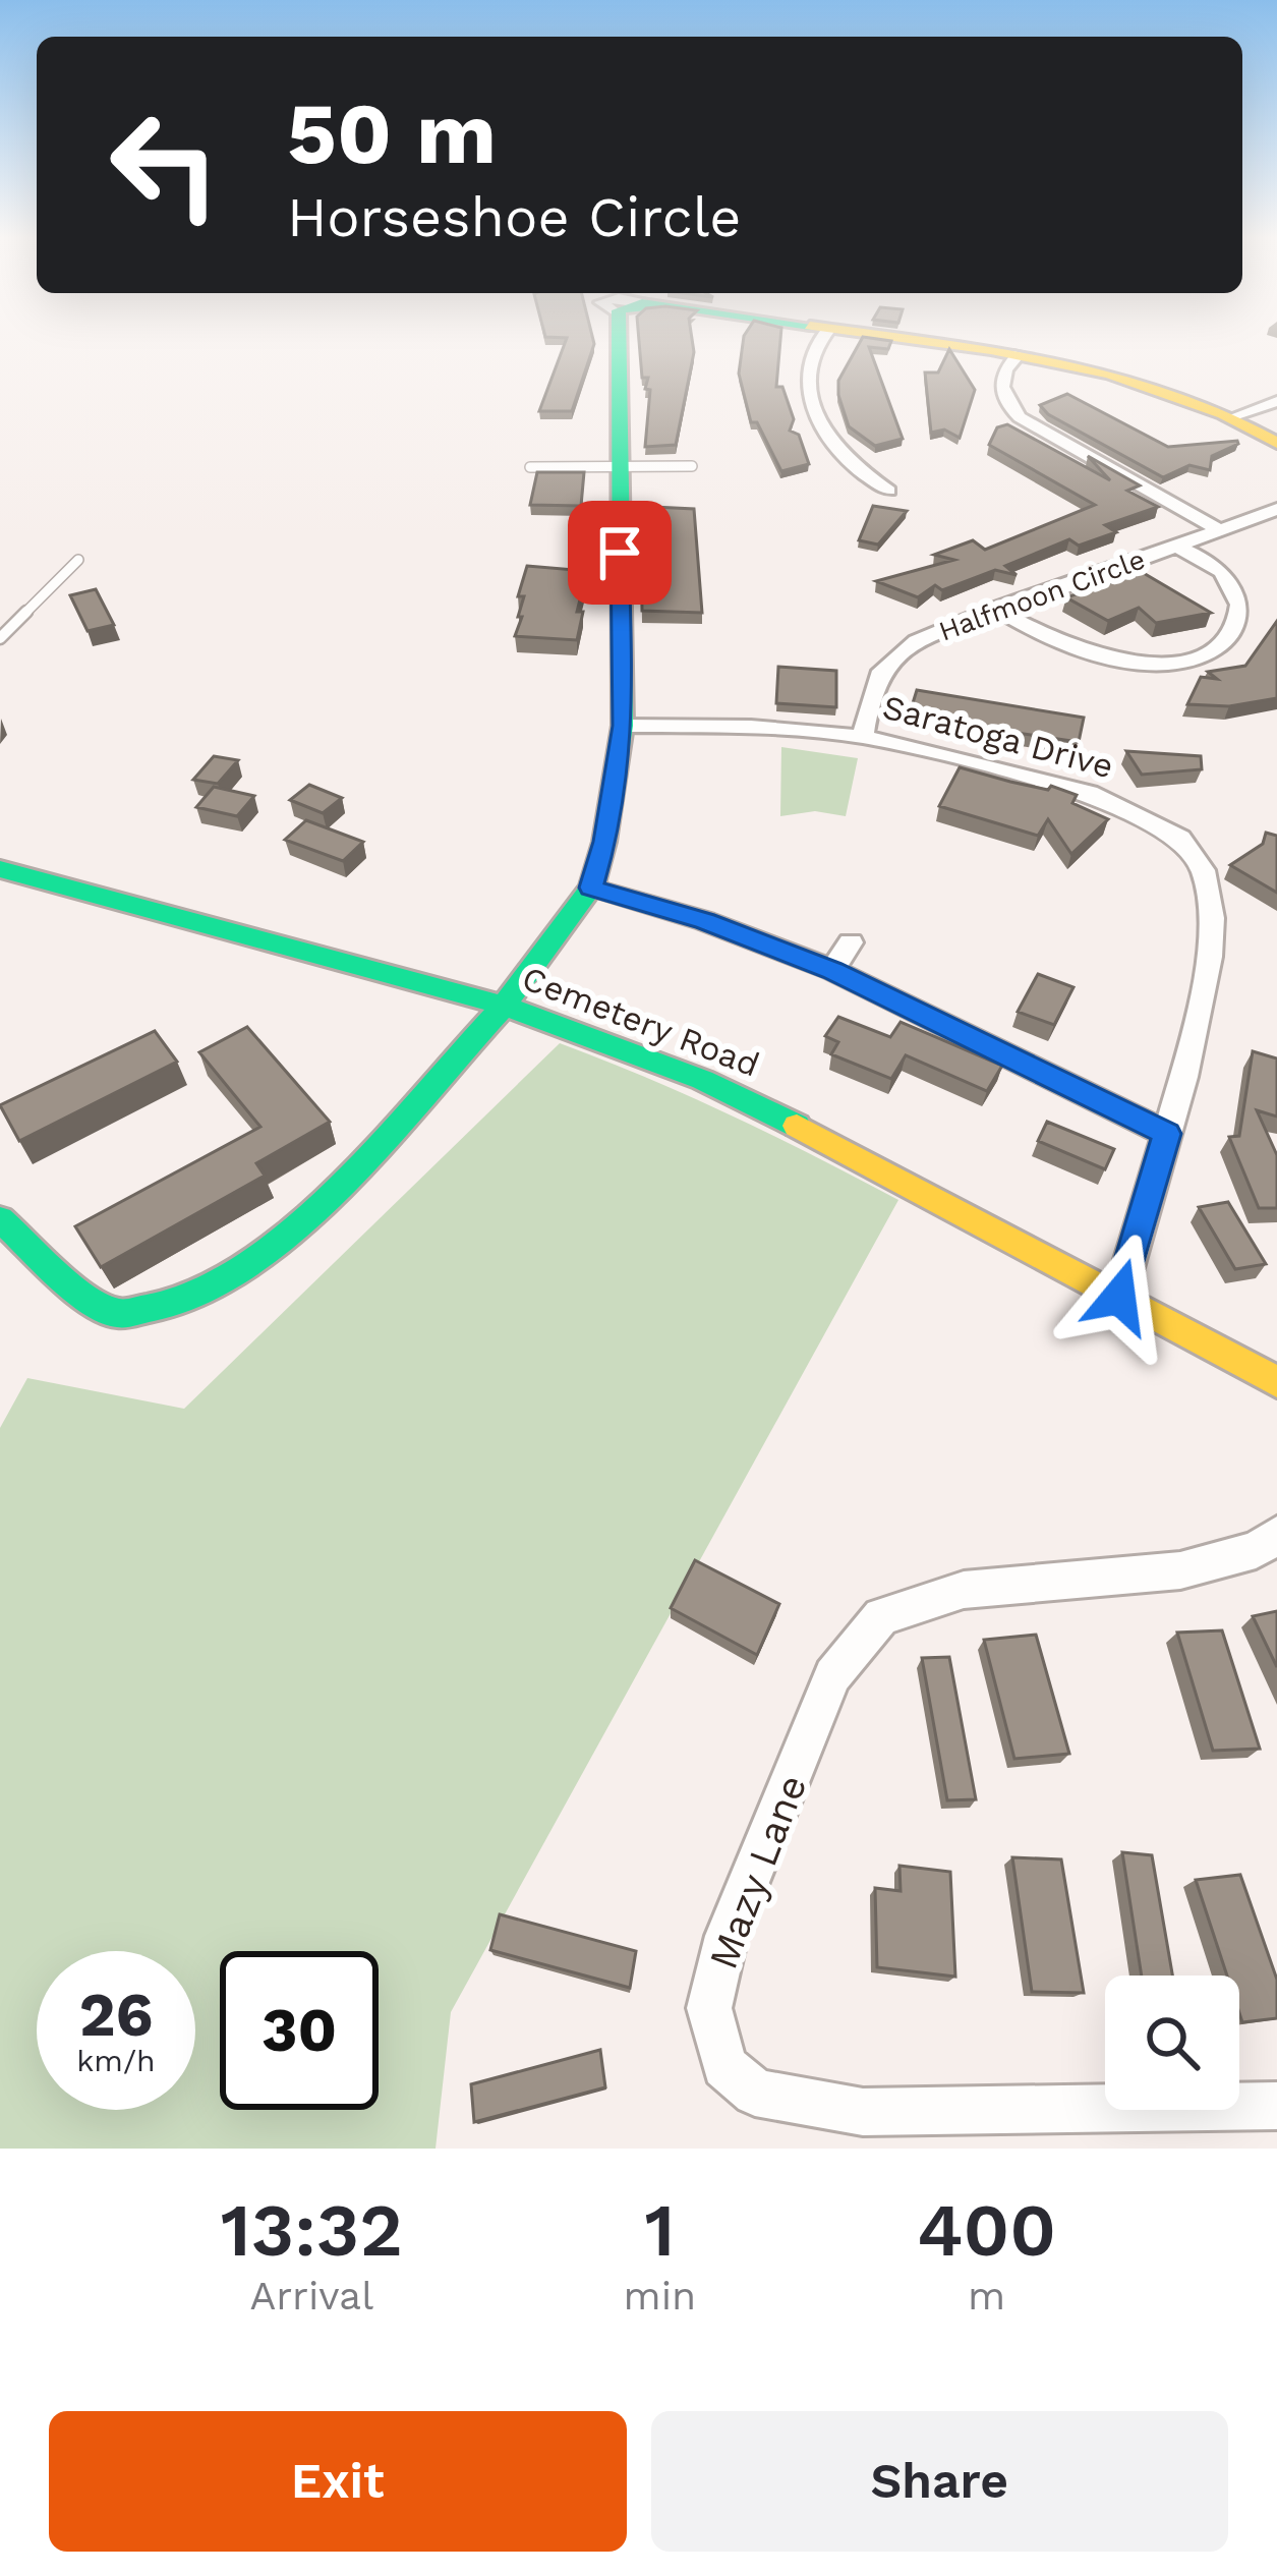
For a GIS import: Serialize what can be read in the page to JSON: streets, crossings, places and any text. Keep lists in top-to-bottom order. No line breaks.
{"streets":{"street":["Halfmoon Circle","Saratoga Drive","Cemetery Road","Mazy Lane"]},"crossings":[["Halfmoon Circle","Saratoga Drive"]],"page":{"turn":["50 m","Horseshoe Circle"],"speed":"26 km/h","limit":"30","eta":["13:32","Arrival","1","min","400","m"],"buttons":["Exit","Share"]}}
